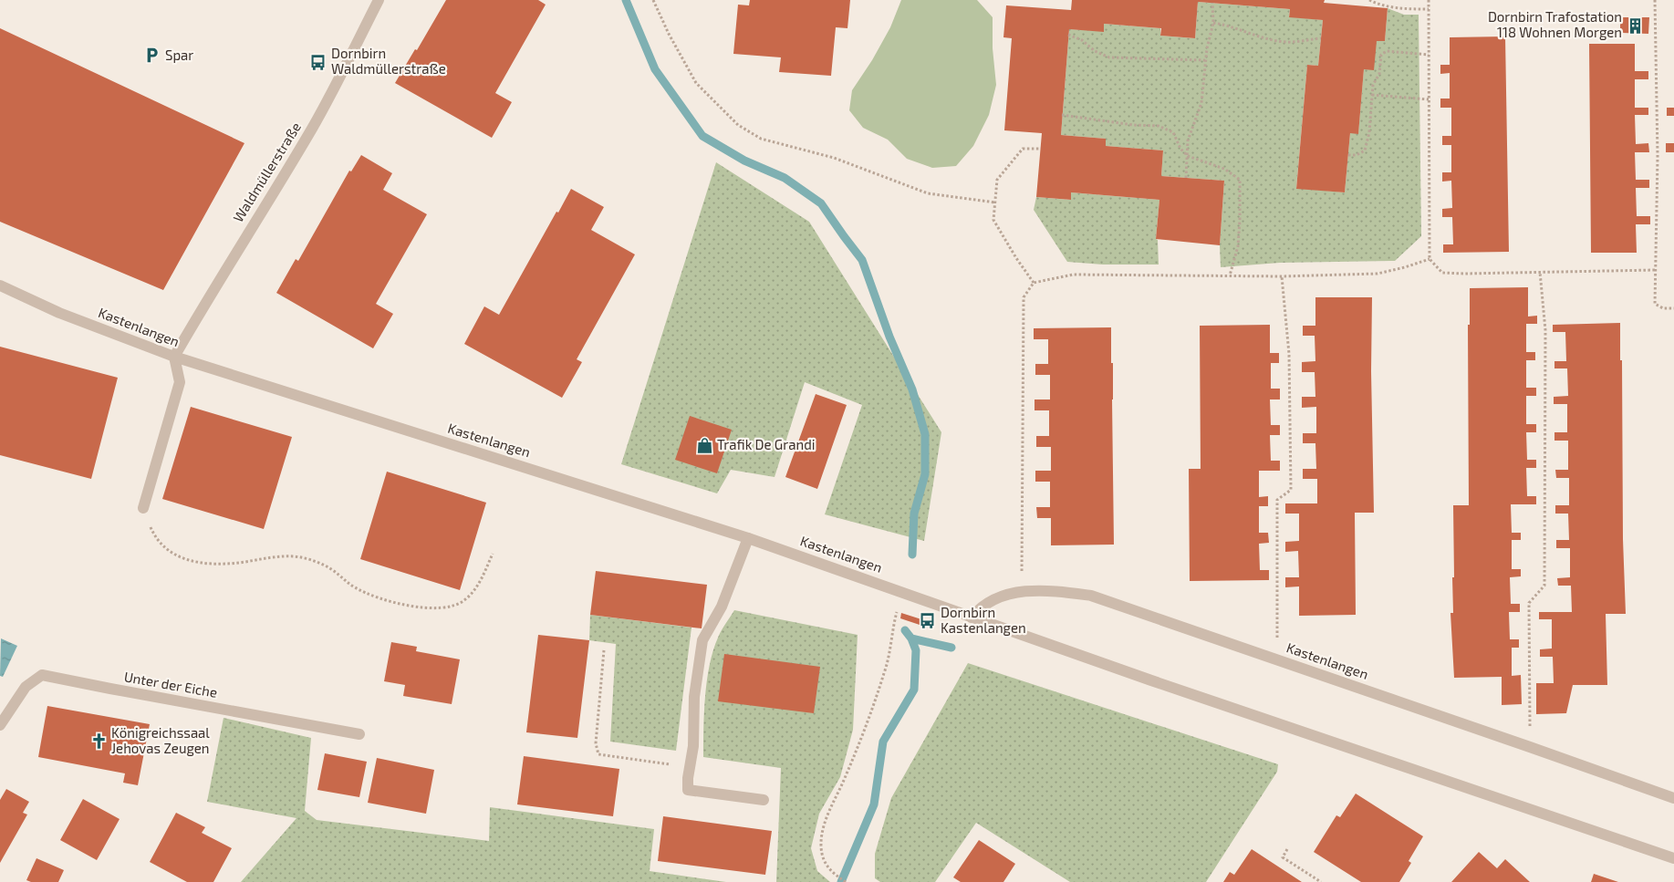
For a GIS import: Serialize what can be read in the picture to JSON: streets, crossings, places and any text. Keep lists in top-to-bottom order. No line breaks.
{"streets":{"street":["Waldmüllerstraße","Kastenlangen","Unter der Eiche"]},"crossings":[["Waldmüllerstraße","Kastenlangen"]],"places":{"building":["Dornbirn Trafostation 118 Wohnen Morgen"],"parking":["Spar"],"bus stop":["Dornbirn Waldmüllerstraße","Dornbirn Kastenlangen"],"shop":["Trafik De Grandi"],"church":["Königreichssaal Jehovas Zeugen"]}}
